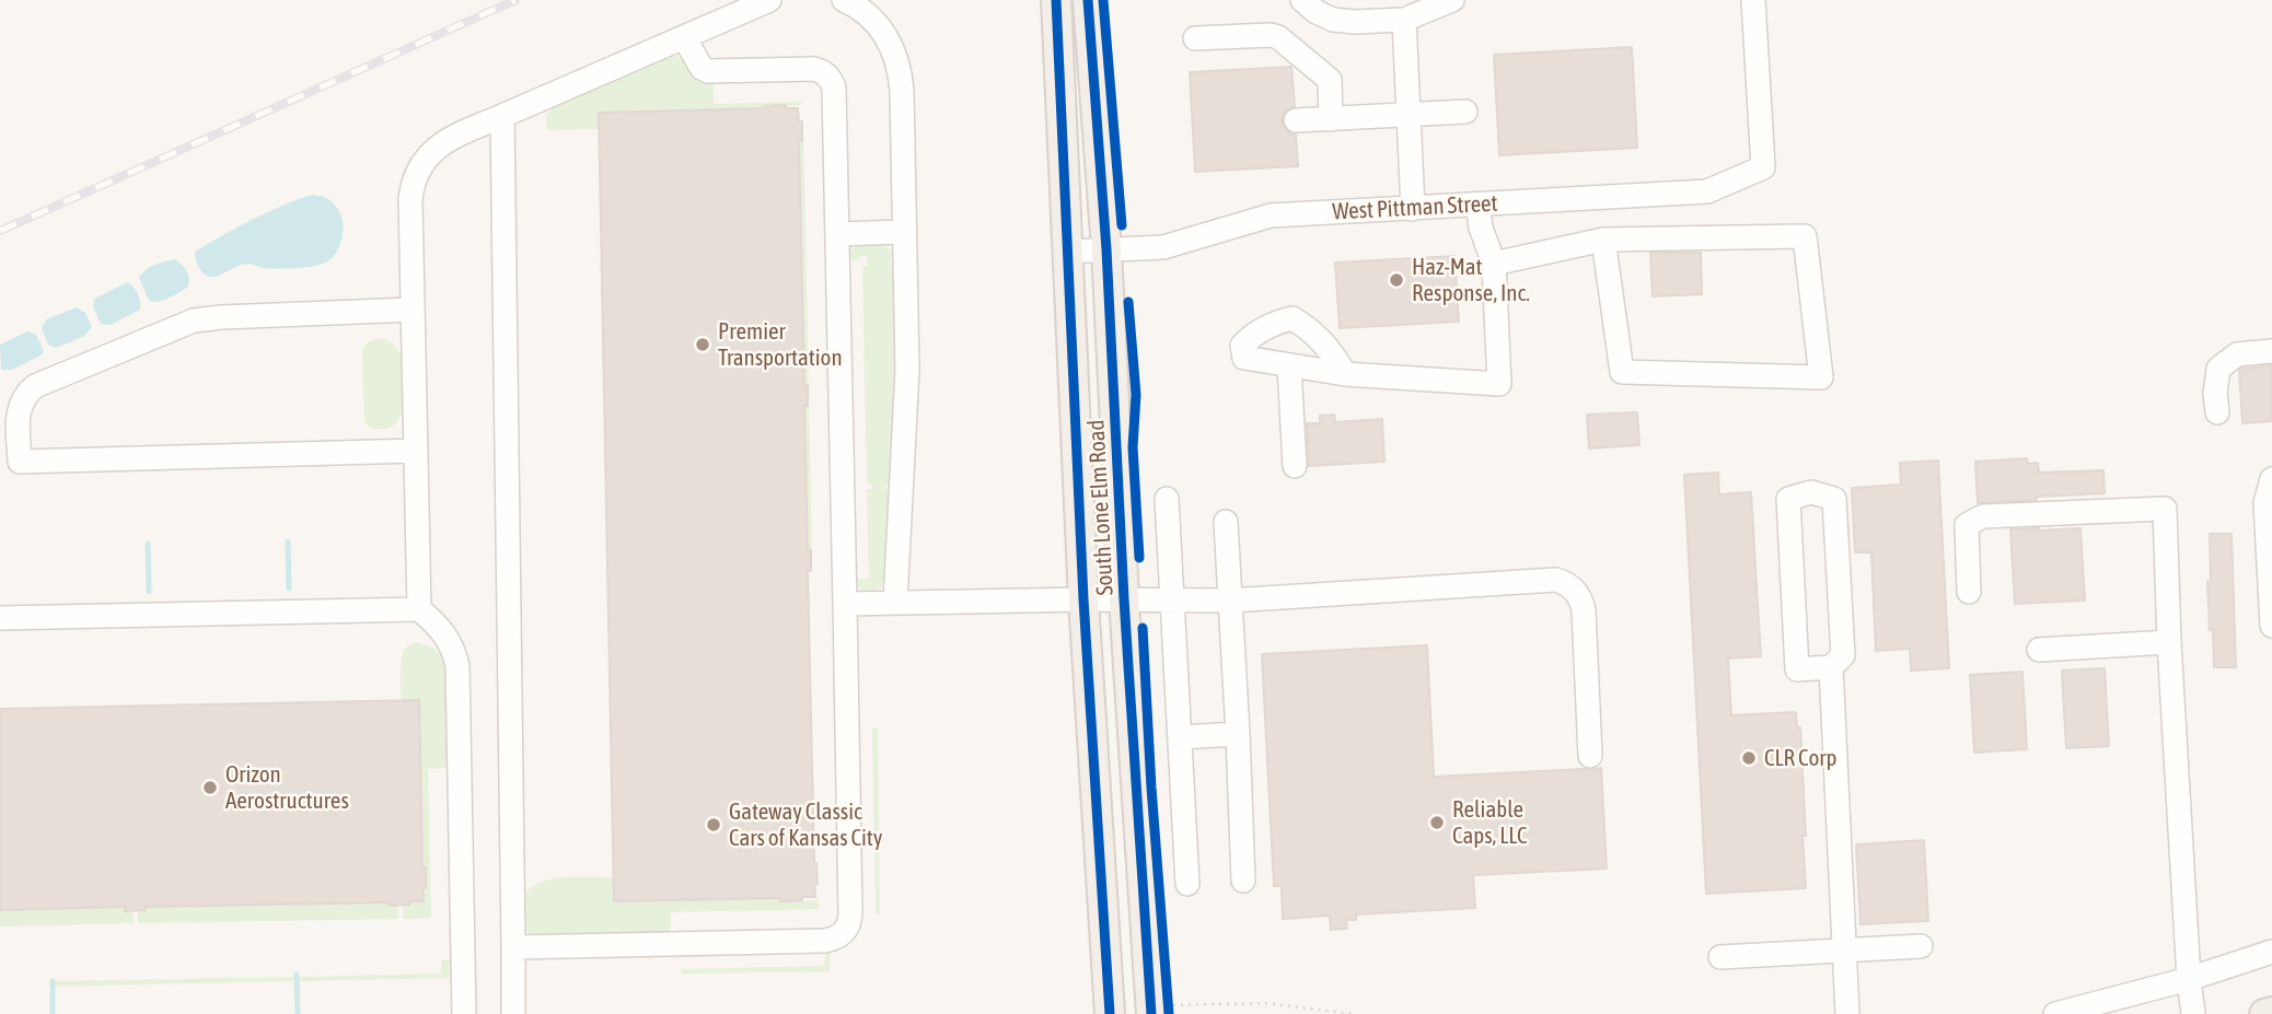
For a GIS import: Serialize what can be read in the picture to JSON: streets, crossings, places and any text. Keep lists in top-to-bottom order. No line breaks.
{"streets":{"main road":["South Lone Elm Road"],"street":["West Pittman Street"]},"crossings":[["West Pittman Street","South Lone Elm Road"]],"places":["Haz-Mat Response, Inc.","Premier Transportation","CLR Corp","Orizon Aerostructures","Reliable Caps, LLC","Gateway Classic Cars of Kansas City"]}
